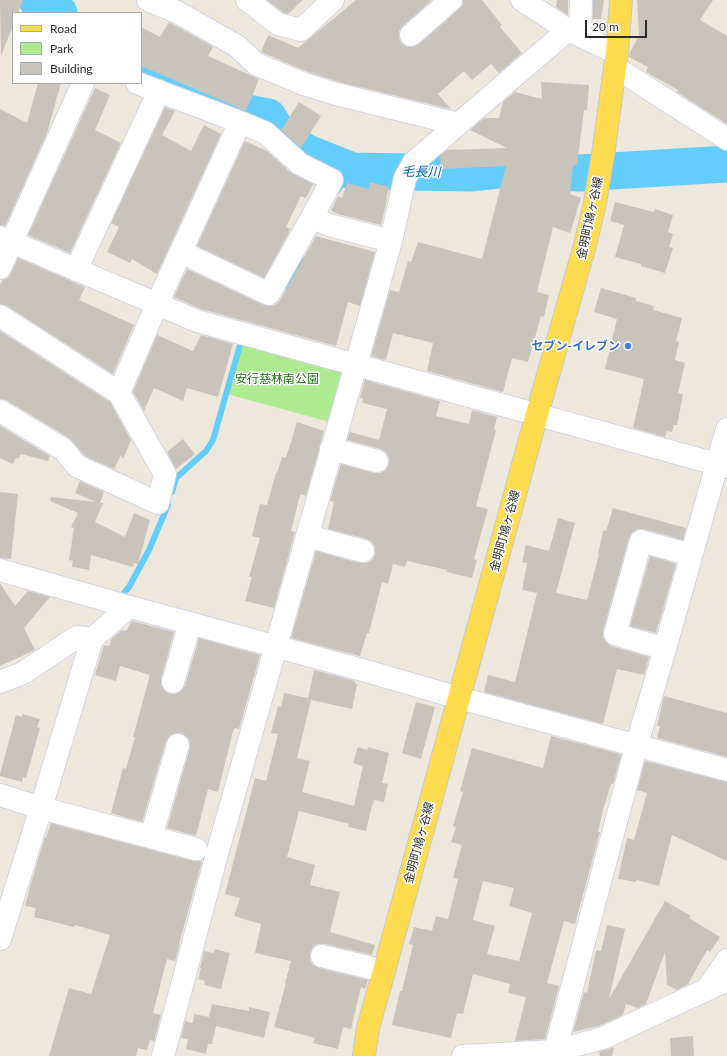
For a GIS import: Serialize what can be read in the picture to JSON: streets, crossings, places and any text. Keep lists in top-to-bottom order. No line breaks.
{"streets":{"main road":["金明町鳩ヶ谷線"]},"water":["毛長川"],"parks":["安行慈林南公園"],"places":["セブン-イレブン"],"legend":["Road","Park","Building"],"scale_bar":"20 m"}
